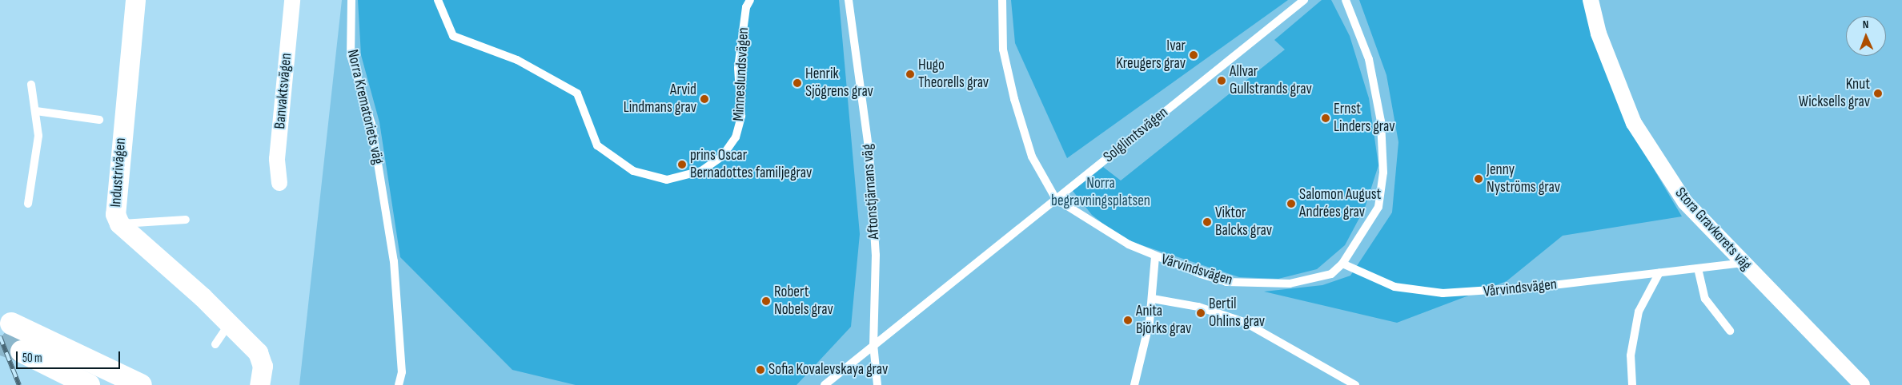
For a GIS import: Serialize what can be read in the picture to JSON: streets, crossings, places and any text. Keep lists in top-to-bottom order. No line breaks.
{"streets":{"street":["Banvaktsvägen","Industrivägen","Stora Gravkorets väg"],"lane":["Minneslundsvägen","Norra Krematoriets väg","Solglimtsvägen","Aftonstjärnans väg","Vårvindsvägen"]},"crossings":[["Solglimtsvägen","Aftonstjärnans väg"],["Solglimtsvägen","Vårvindsvägen"],["Stora Gravkorets väg","Vårvindsvägen"]],"parks":["Norra begravningsplatsen"],"places":["Ivar Kreugers grav","Hugo Theorells grav","Allvar Gullstrands grav","Henrik Sjögrens grav","Knut Wicksells grav","Arvid Lindmans grav","Ernst Linders grav","prins Oscar Bernadottes familjegrav","Jenny Nyströms grav","Salomon August Andrées grav","Viktor Balcks grav","Robert Nobels grav","Bertil Ohlins grav","Anita Björks grav","Sofia Kovalevskaya grav"],"scale_bar":"50 m","north":"top"}
